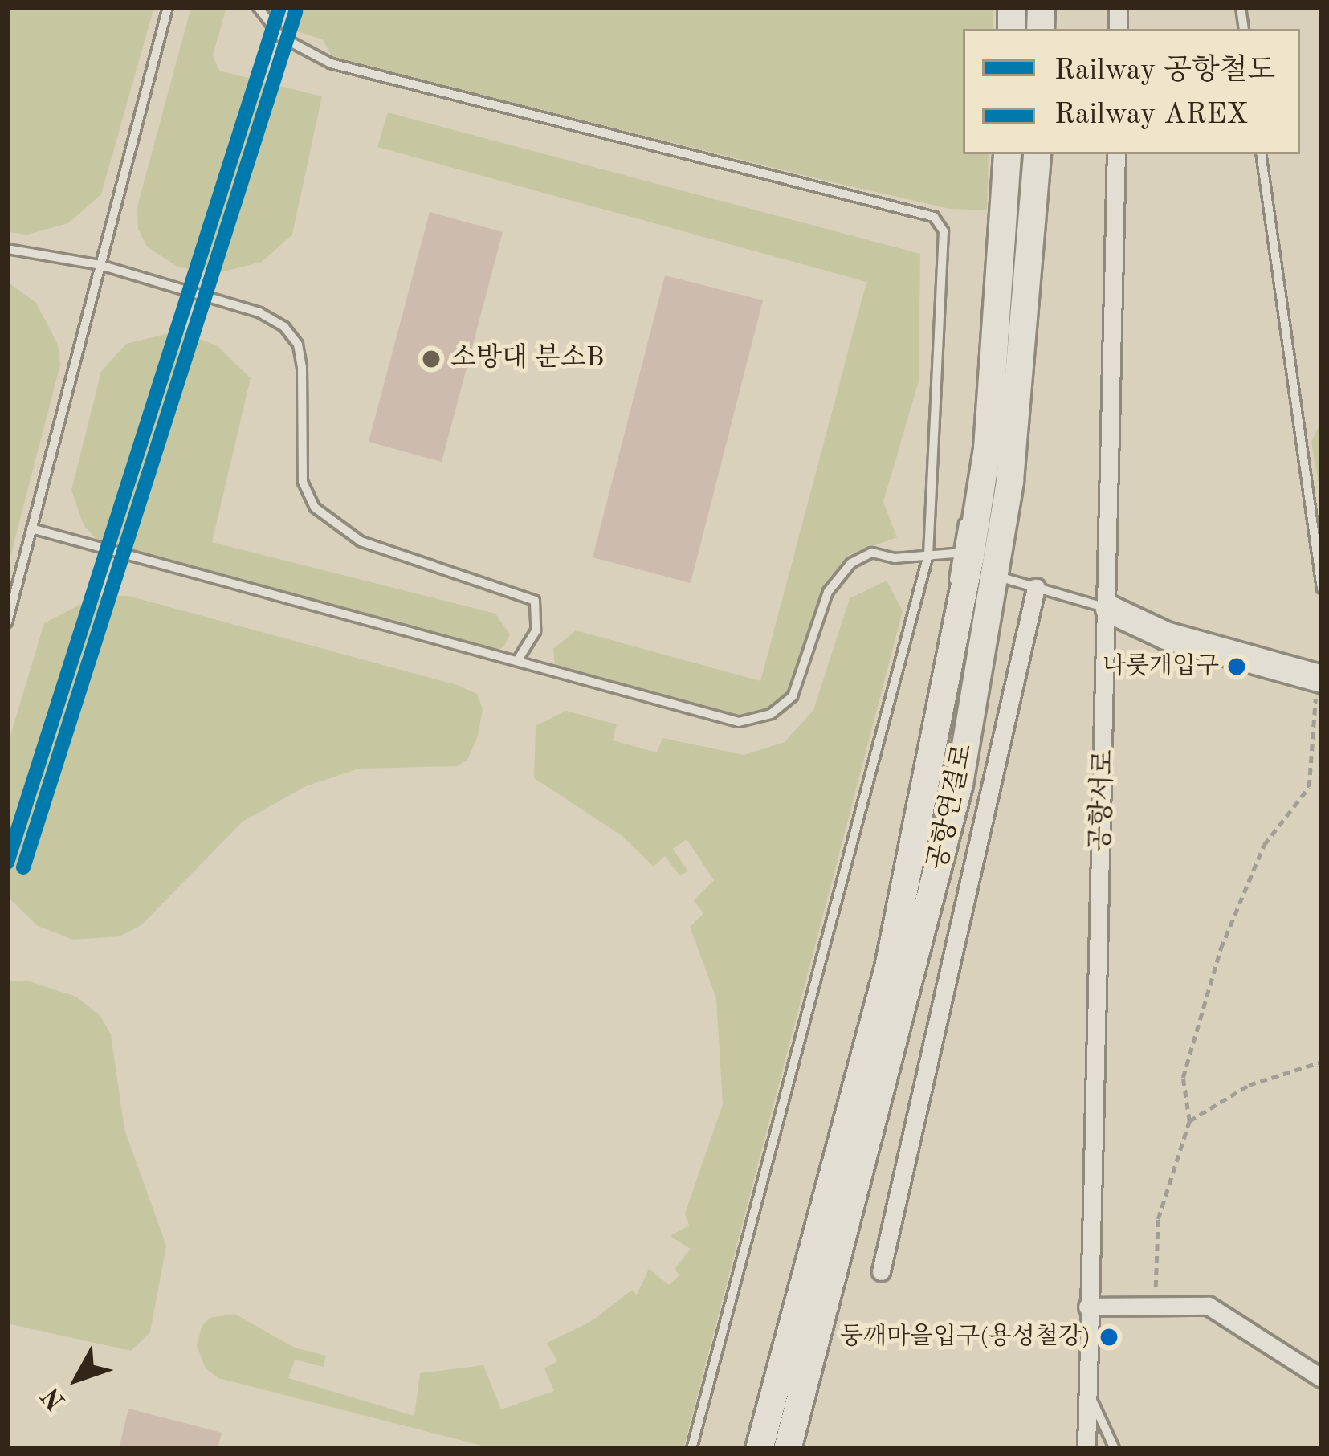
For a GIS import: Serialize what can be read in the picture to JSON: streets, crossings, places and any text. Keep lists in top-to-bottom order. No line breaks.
{"streets":{"street":["공항서로","공항연결로"]},"places":["소방대 분소B","나룻개입구","둥깨마을입구(용성철강)"],"lines":["rail line 공항철도","rail line AREX"],"legend":["Railway 공항철도","Railway AREX"],"north":"bottom left"}
